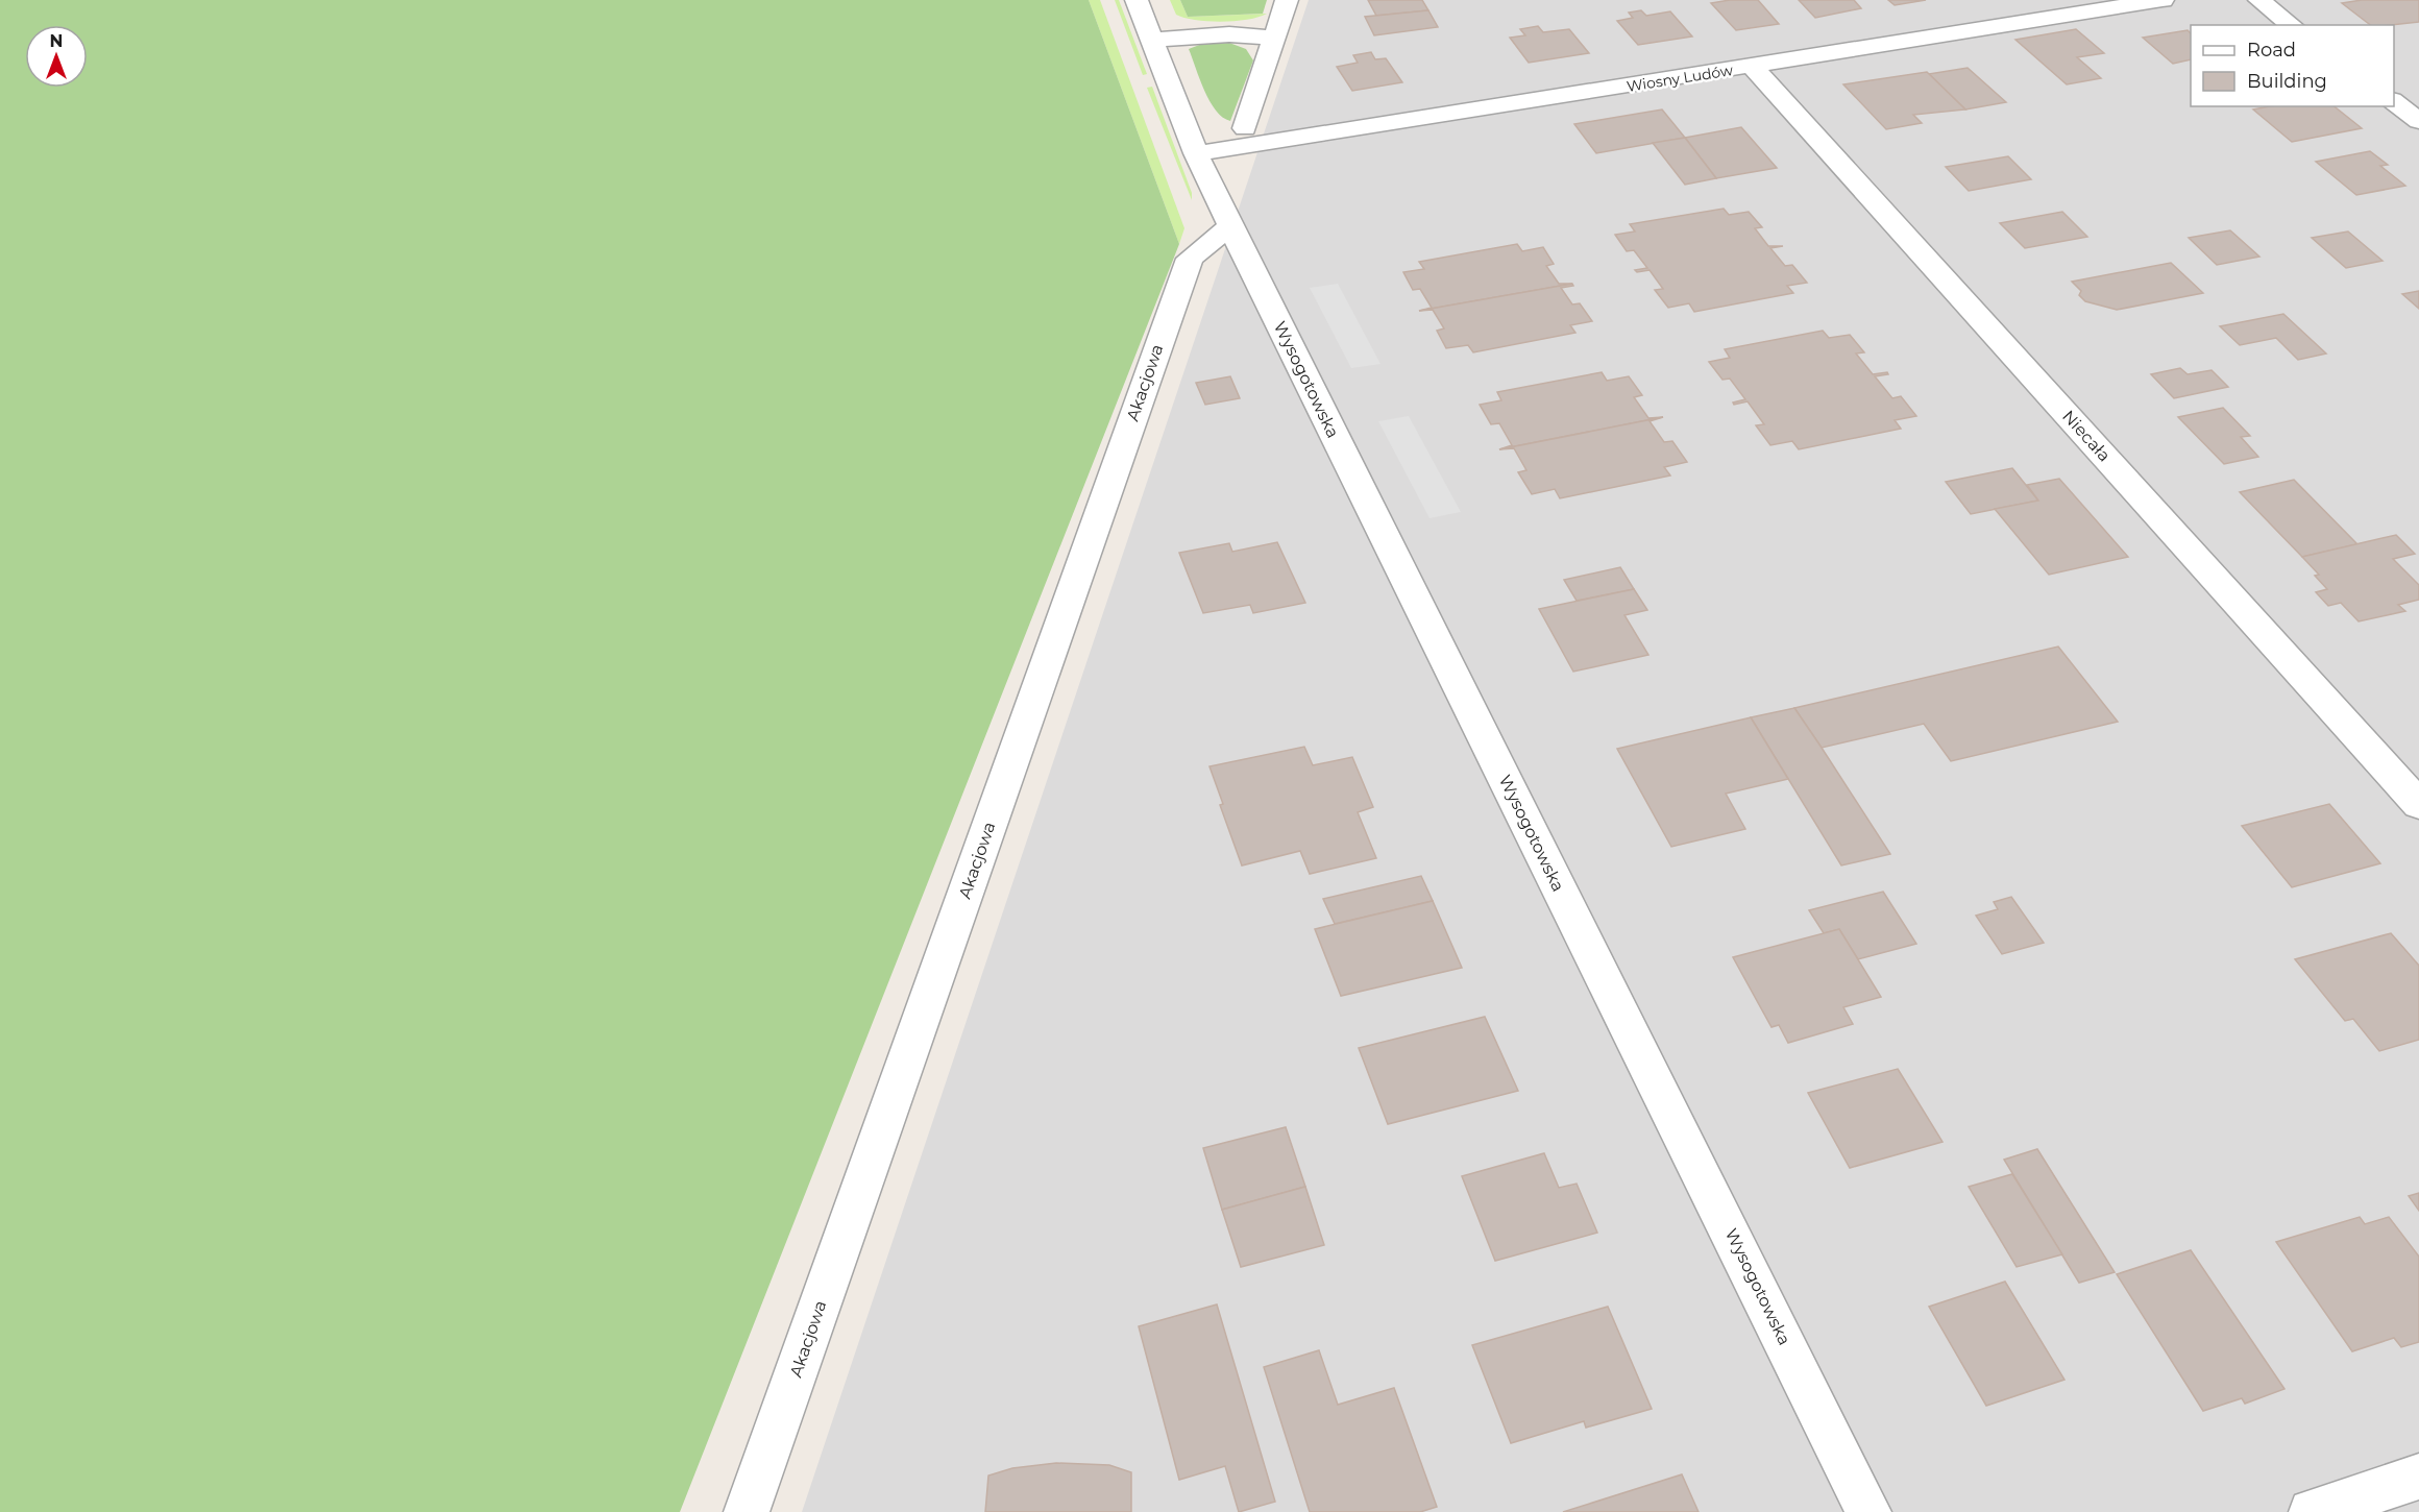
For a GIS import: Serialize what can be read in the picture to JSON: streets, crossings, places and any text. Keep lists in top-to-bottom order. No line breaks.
{"streets":{"street":["Wiosny Ludów","Wysogotowska","Akacjowa","Niecała"]},"crossings":[["Wiosny Ludów","Wysogotowska"],["Wiosny Ludów","Niecała"],["Wysogotowska","Akacjowa"]],"legend":["Road","Building"],"north":"top"}
